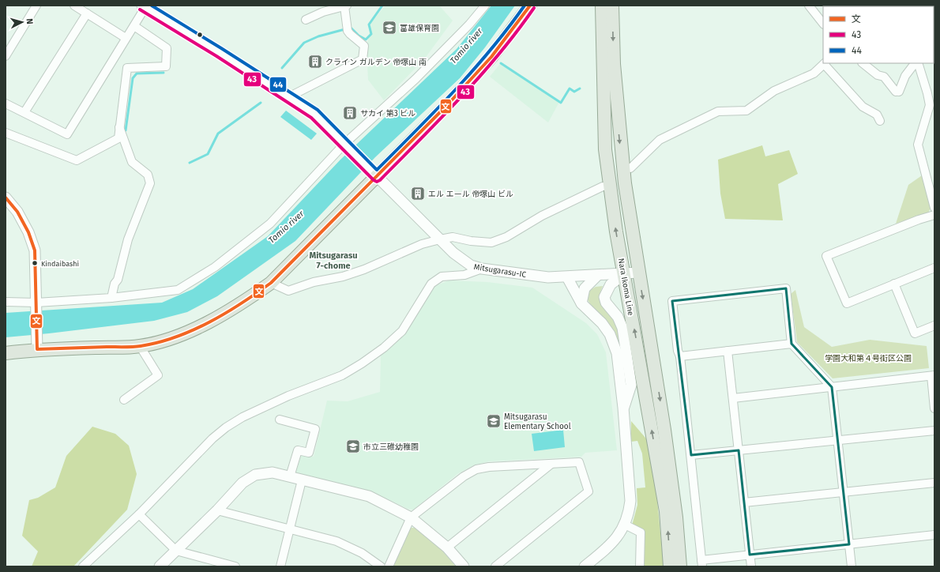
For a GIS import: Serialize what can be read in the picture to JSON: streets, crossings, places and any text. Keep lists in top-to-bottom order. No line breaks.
{"streets":{"main road":["Nara Ikoma Line"],"street":["Mitsugarasu-IC"]},"crossings":[["Mitsugarasu-IC","Nara Ikoma Line"]],"districts":["Mitsugarasu 7-chome"],"water":["Tomio river"],"parks":["学園大和第４号街区公園"],"places":{"school or university":["富雄保育園","Mitsugarasu Elementary School","市立三碓幼稚園"],"building":["クライン ガルデン 帝塚山 南","サカイ 第3 ビル","エル エール 帝塚山 ビル"],"other":["Kindaibashi"]},"lines":["transit line 文","transit line 44","transit line 43"],"legend":["文","43","44"],"north":"right"}
